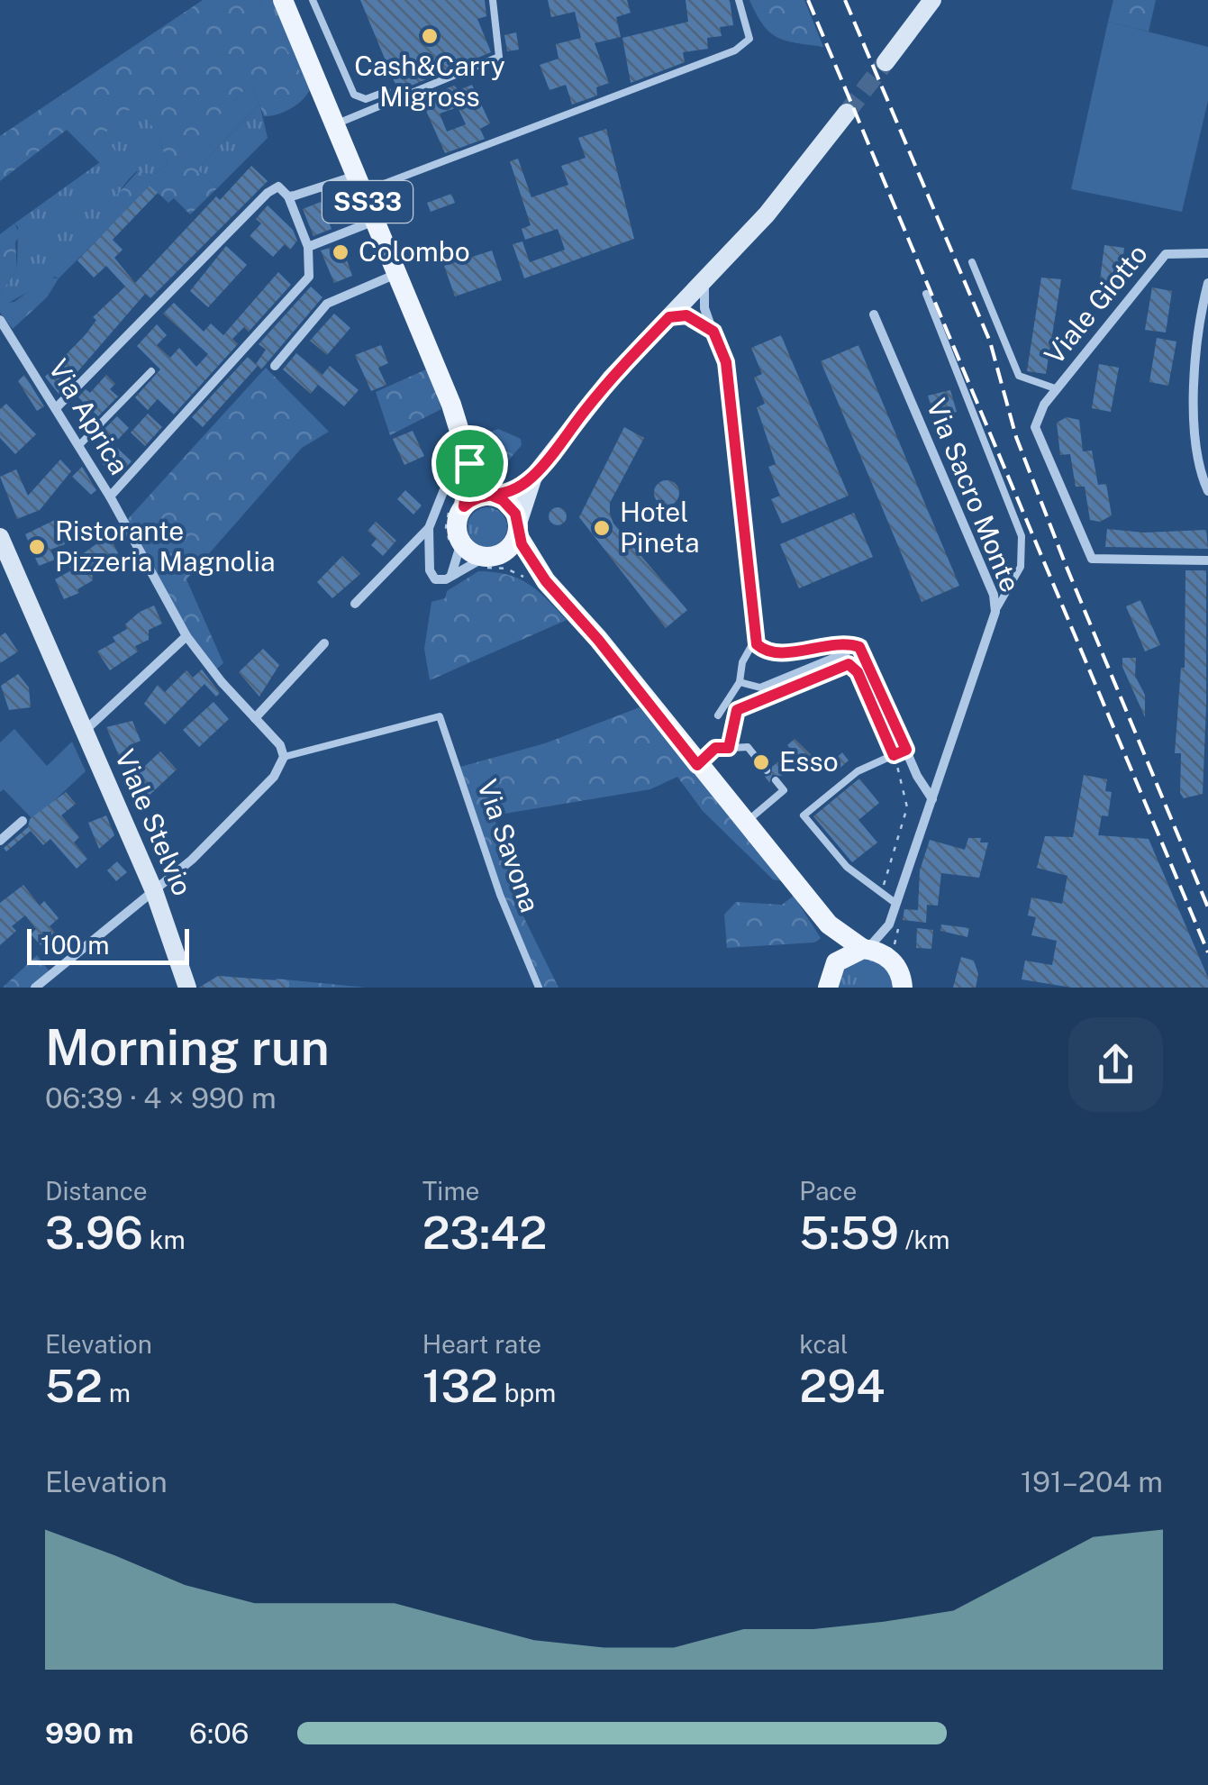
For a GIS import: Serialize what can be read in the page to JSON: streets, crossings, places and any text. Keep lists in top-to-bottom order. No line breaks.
{"streets":{"main road":["SS33"],"street":["Viale Giotto","Via Aprica","Via Sacro Monte","Viale Stelvio"],"lane":["Via Savona"]},"crossings":[["Via Aprica","Viale Stelvio"],["Via Aprica","Via Savona"]],"places":["Cash&Carry Migross","Colombo","Hotel Pineta","Ristorante Pizzeria Magnolia","Esso"],"scale_bar":"100 m","page":{"scale":"100 m","heading":["Morning run","06:39 · 4 × 990 m"],"stats":[["Distance","3.96 km"],["Time","23:42"],["Pace","5:59 /km"],["Elevation","52 m"],["Heart rate","132 bpm"],["kcal","294"]],"chart":["Elevation","191–204 m"],"list":[{"name":"990 m","note":"6:06"}]}}
